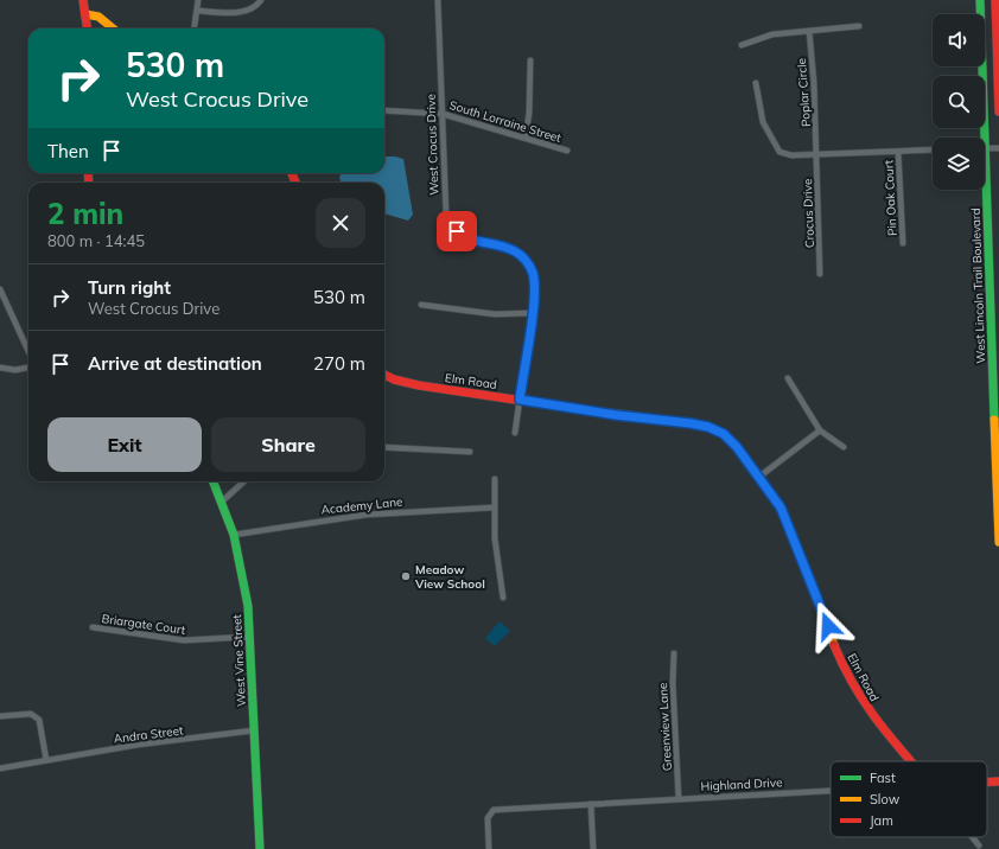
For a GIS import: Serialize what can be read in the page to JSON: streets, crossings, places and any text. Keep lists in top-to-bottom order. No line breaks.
{"streets":{"main road":["West Lincoln Trail Boulevard","Elm Road","West Vine Street","Highland Drive"],"street":["Poplar Circle","South Lorraine Street","West Crocus Drive","Pin Oak Court","Crocus Drive","Academy Lane","Briargate Court","Greenview Lane","Andra Street"]},"crossings":[["Poplar Circle","Crocus Drive"],["South Lorraine Street","West Crocus Drive"],["West Crocus Drive","Elm Road"],["Academy Lane","West Vine Street"],["Briargate Court","West Vine Street"],["West Vine Street","Andra Street"],["Greenview Lane","Highland Drive"]],"places":["Meadow View School"],"legend":["Fast","Slow","Jam"],"page":{"turn":["530 m","West Crocus Drive"],"then":"Then","heading":["2 min","800 m · 14:45"],"list":[{"name":"Turn right","note":"West Crocus Drive","value":"530 m"},{"name":"Arrive at destination","value":"270 m"}],"buttons":["Exit","Share"]}}
